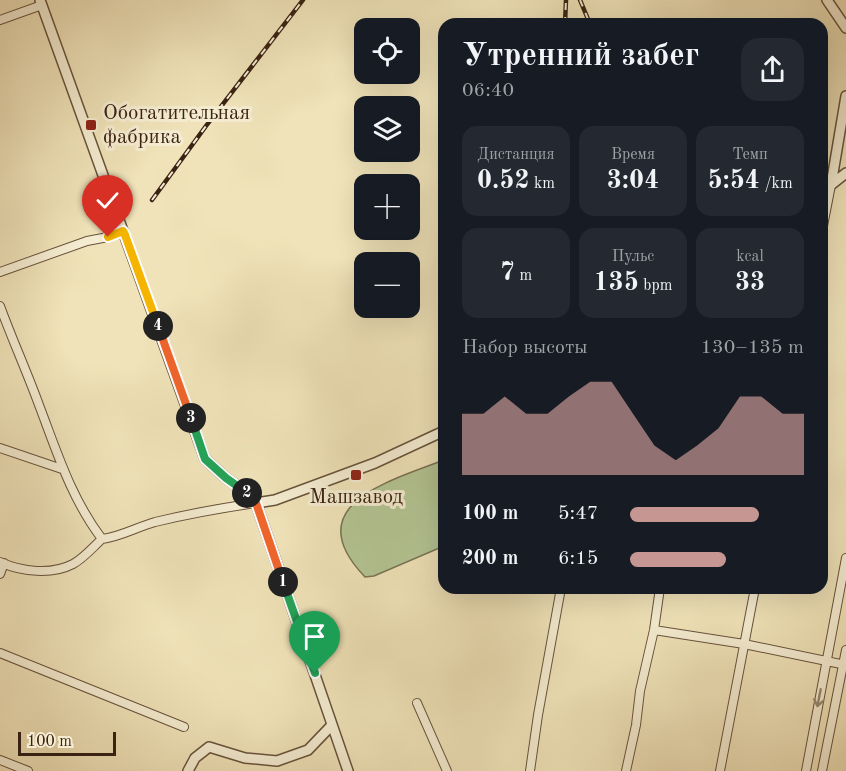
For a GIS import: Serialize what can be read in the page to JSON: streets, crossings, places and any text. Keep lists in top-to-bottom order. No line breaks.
{"places":{"transit":["Обогатительная фабрика","Машзавод"]},"scale_bar":"100 m","page":{"map_buttons":["+","−"],"heading":["Утренний забег","06:40"],"stats":[["Дистанция","0.52 km"],["Время","3:04"],["Темп","5:54 /km"],["7 m"],["Пульс","135 bpm"],["kcal","33"]],"pins":["4","3","2","1"],"chart":["Набор высоты","130–135 m"],"list":[{"name":"100 m","note":"5:47"},{"name":"200 m","note":"6:15"}],"scale":"100 m"}}
